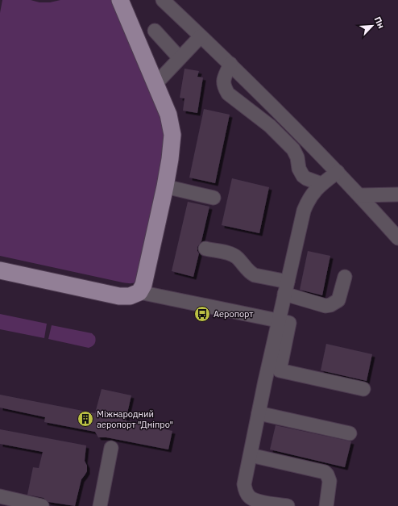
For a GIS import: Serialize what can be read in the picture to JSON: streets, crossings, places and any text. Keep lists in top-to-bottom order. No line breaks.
{"places":{"bus stop":["Аеропорт"],"building":["Міжнародний аеропорт \"Дніпро\""]},"north":"top right"}
